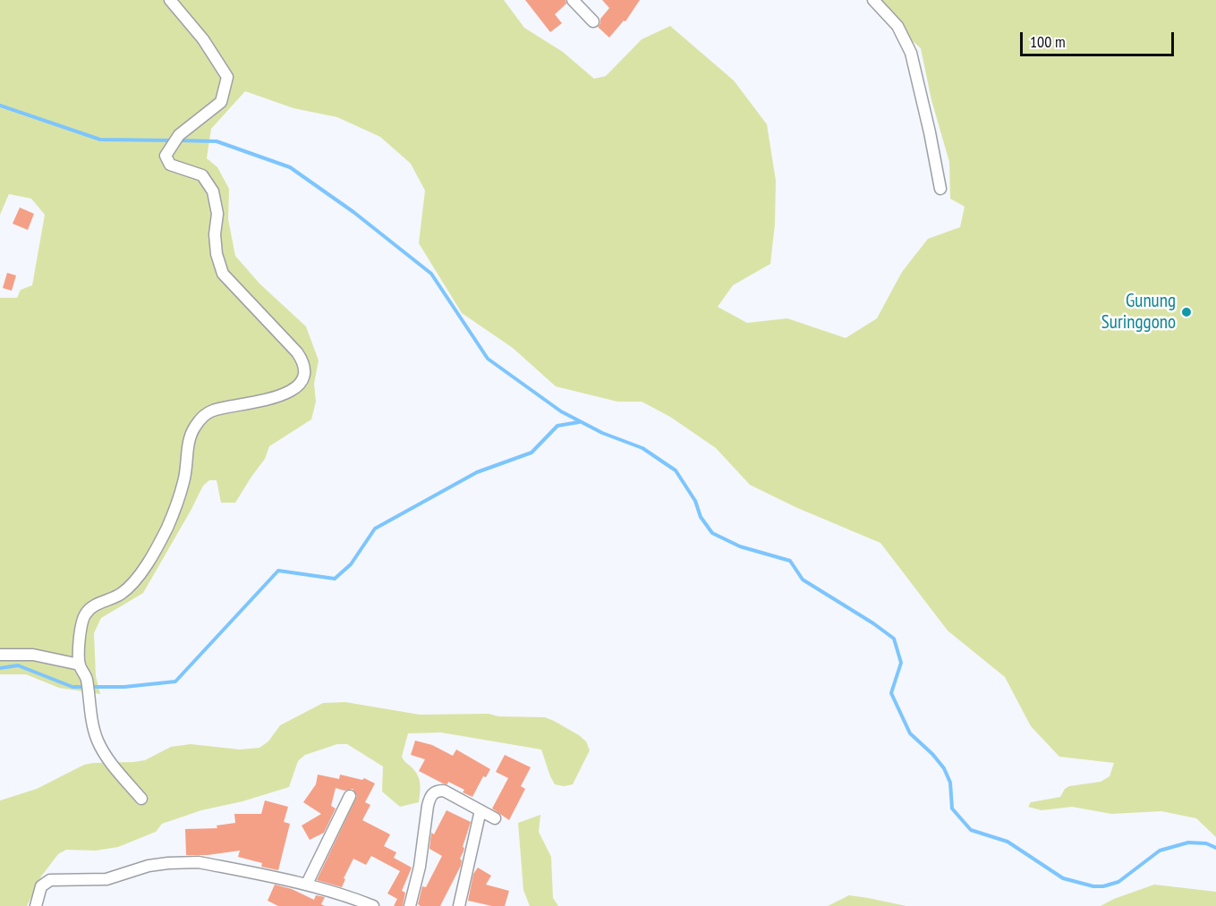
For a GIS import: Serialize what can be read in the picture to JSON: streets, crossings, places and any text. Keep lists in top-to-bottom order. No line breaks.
{"places":["Gunung Suringgono"],"scale_bar":"100 m"}
